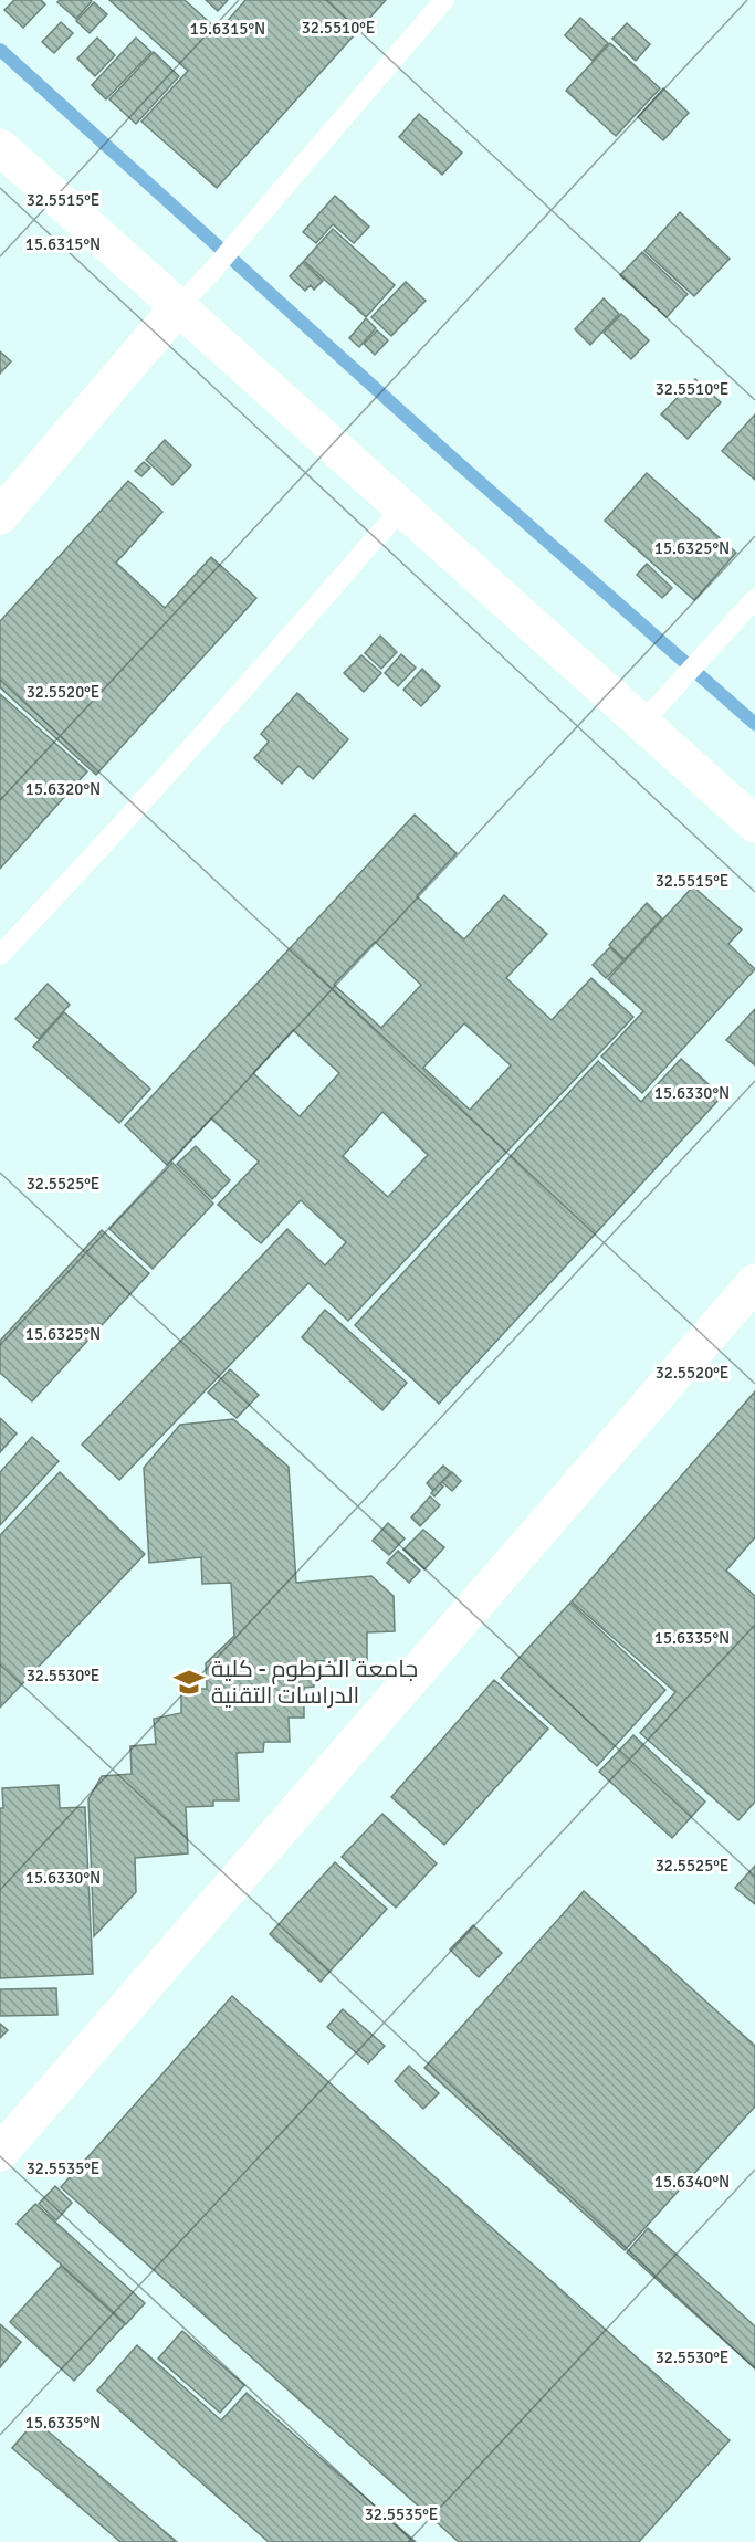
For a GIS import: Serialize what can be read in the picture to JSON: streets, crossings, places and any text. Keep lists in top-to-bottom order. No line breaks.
{"places":{"school or university":["جامعة الخرطوم - كلية الدراسات التقنية"]},"coordinates":["32.5510°E","15.6315°N","32.5515°E","15.6325°N","32.5520°E","15.6320°N","15.6330°N","32.5525°E","15.6335°N","32.5530°E","32.5535°E","15.6340°N"]}
